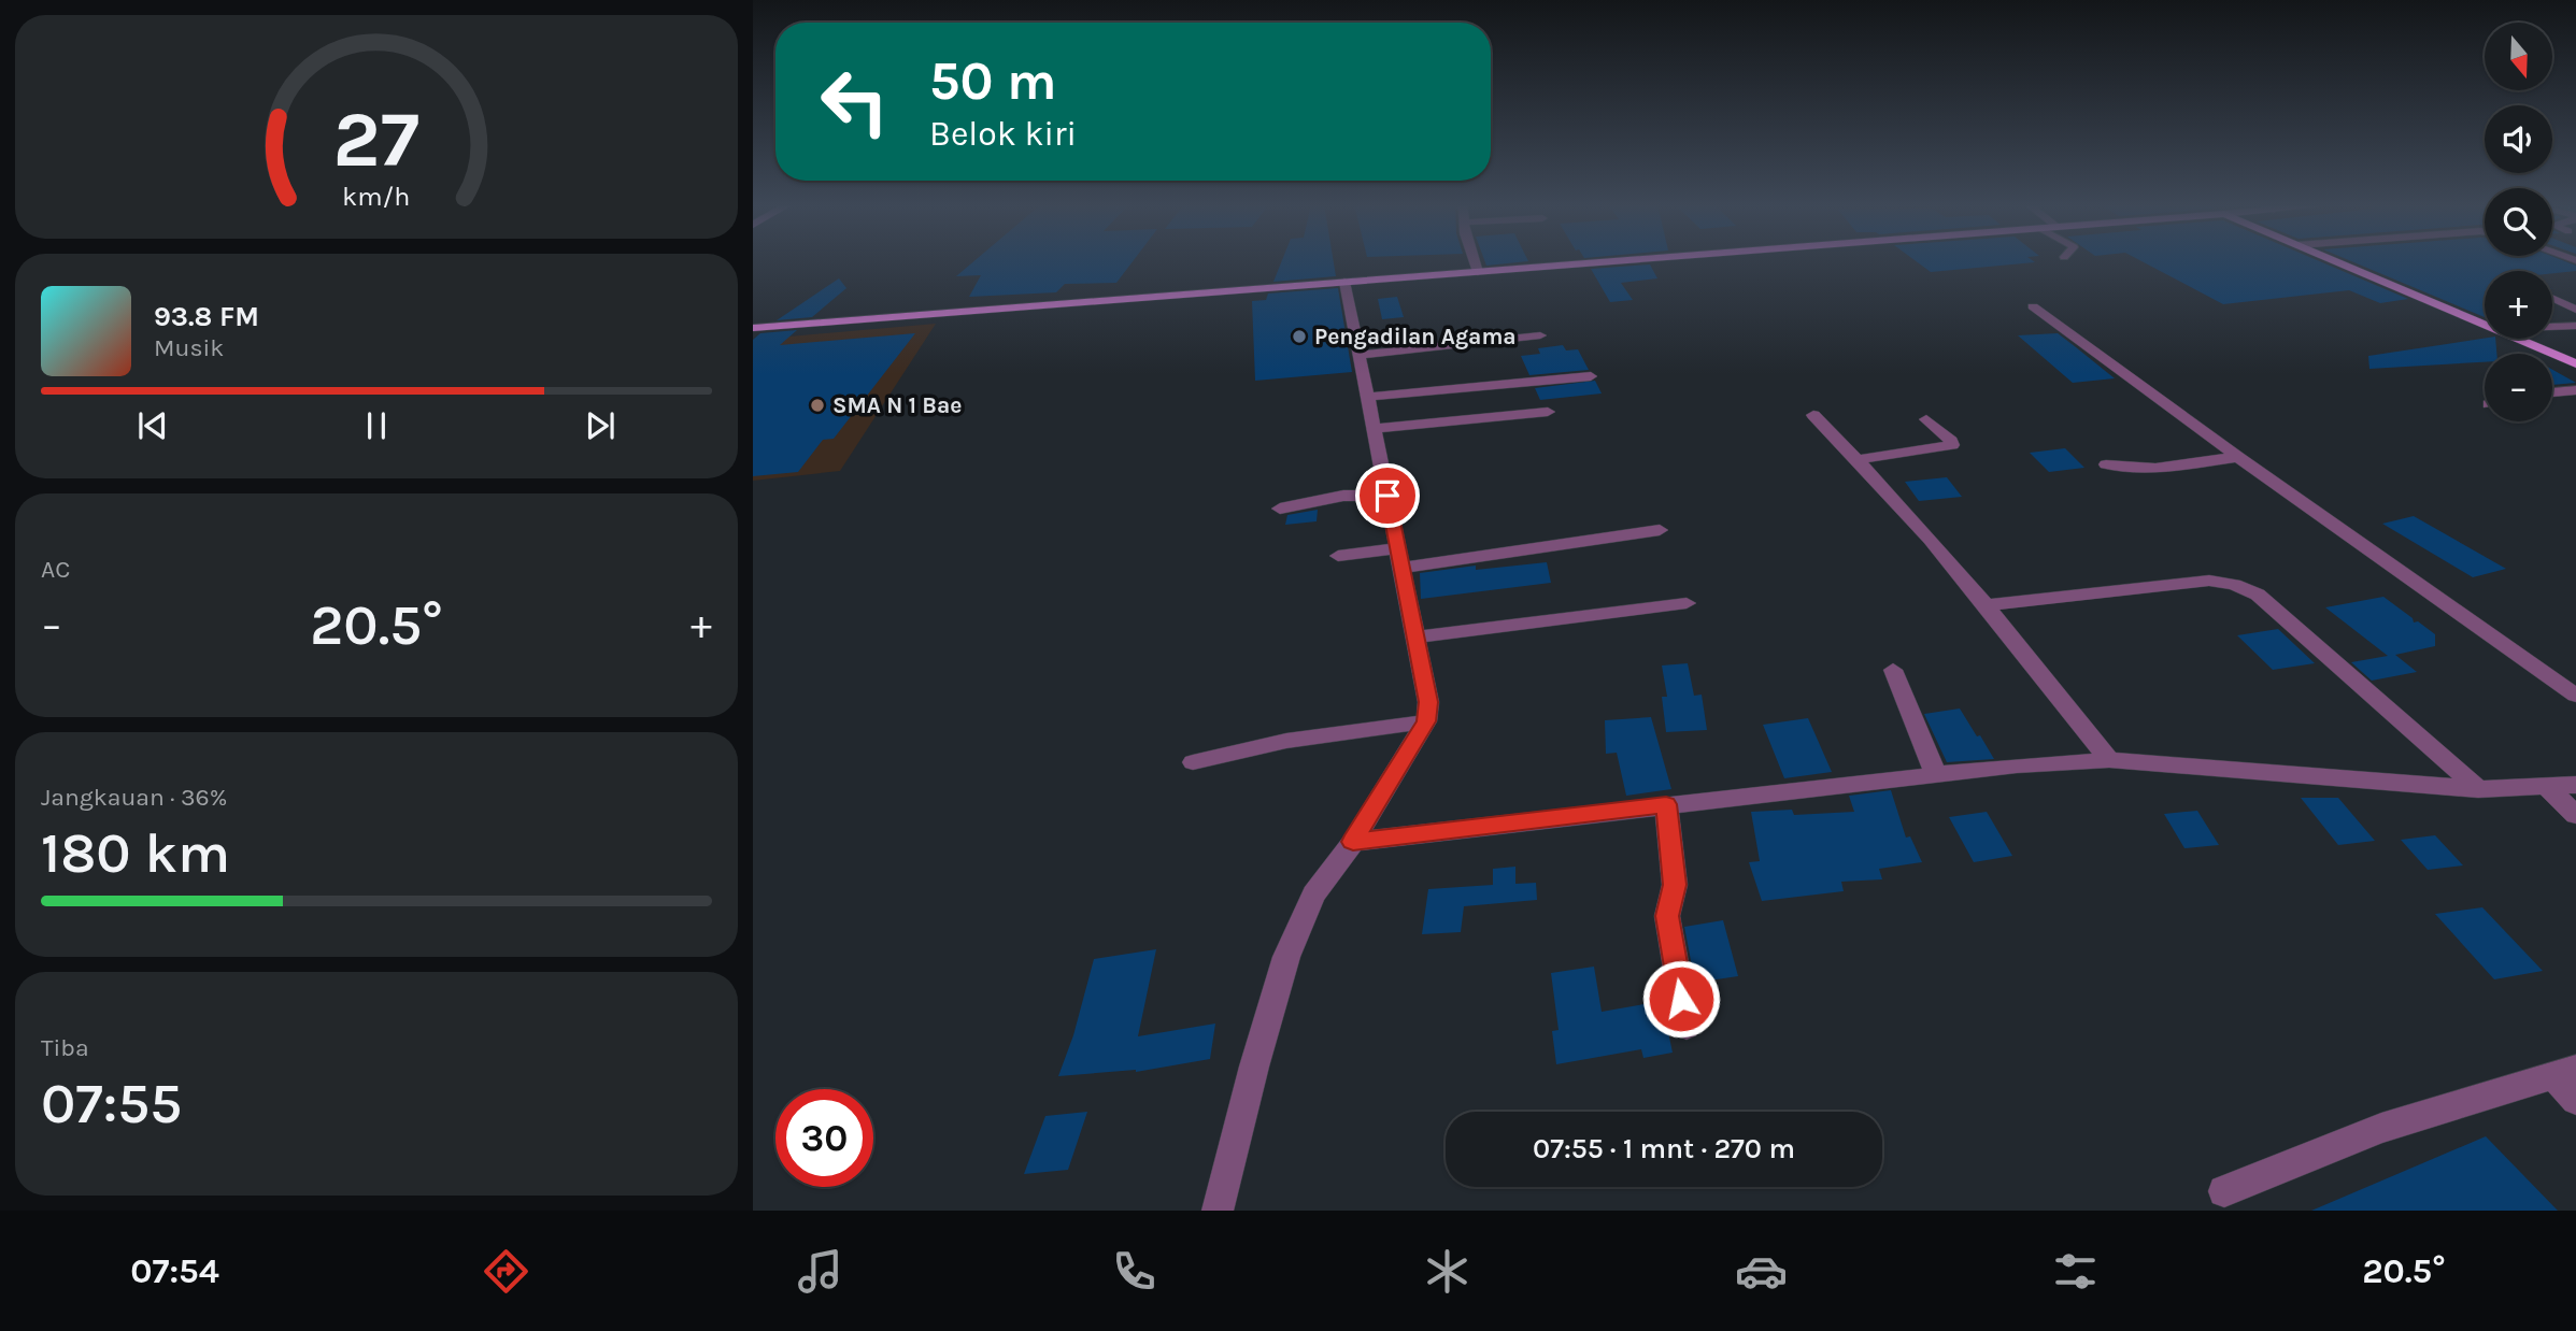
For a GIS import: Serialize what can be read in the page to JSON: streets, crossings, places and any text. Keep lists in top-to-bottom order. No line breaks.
{"places":["Pengadilan Agama","SMA N 1 Bae"],"north":"bottom","page":{"map_buttons":["+","−"],"turn":["50 m","Belok kiri"],"song":["93.8 FM","Musik"],"tile":["AC",["Jangkauan · 36%","180 km"],["Tiba","07:55"]],"heat":["−","20.5°","+"],"limit":"30","trip":"07:55 · 1 mnt · 270 m","tabs":["07:54","20.5°"],"gauge":["27","km/h"]}}
